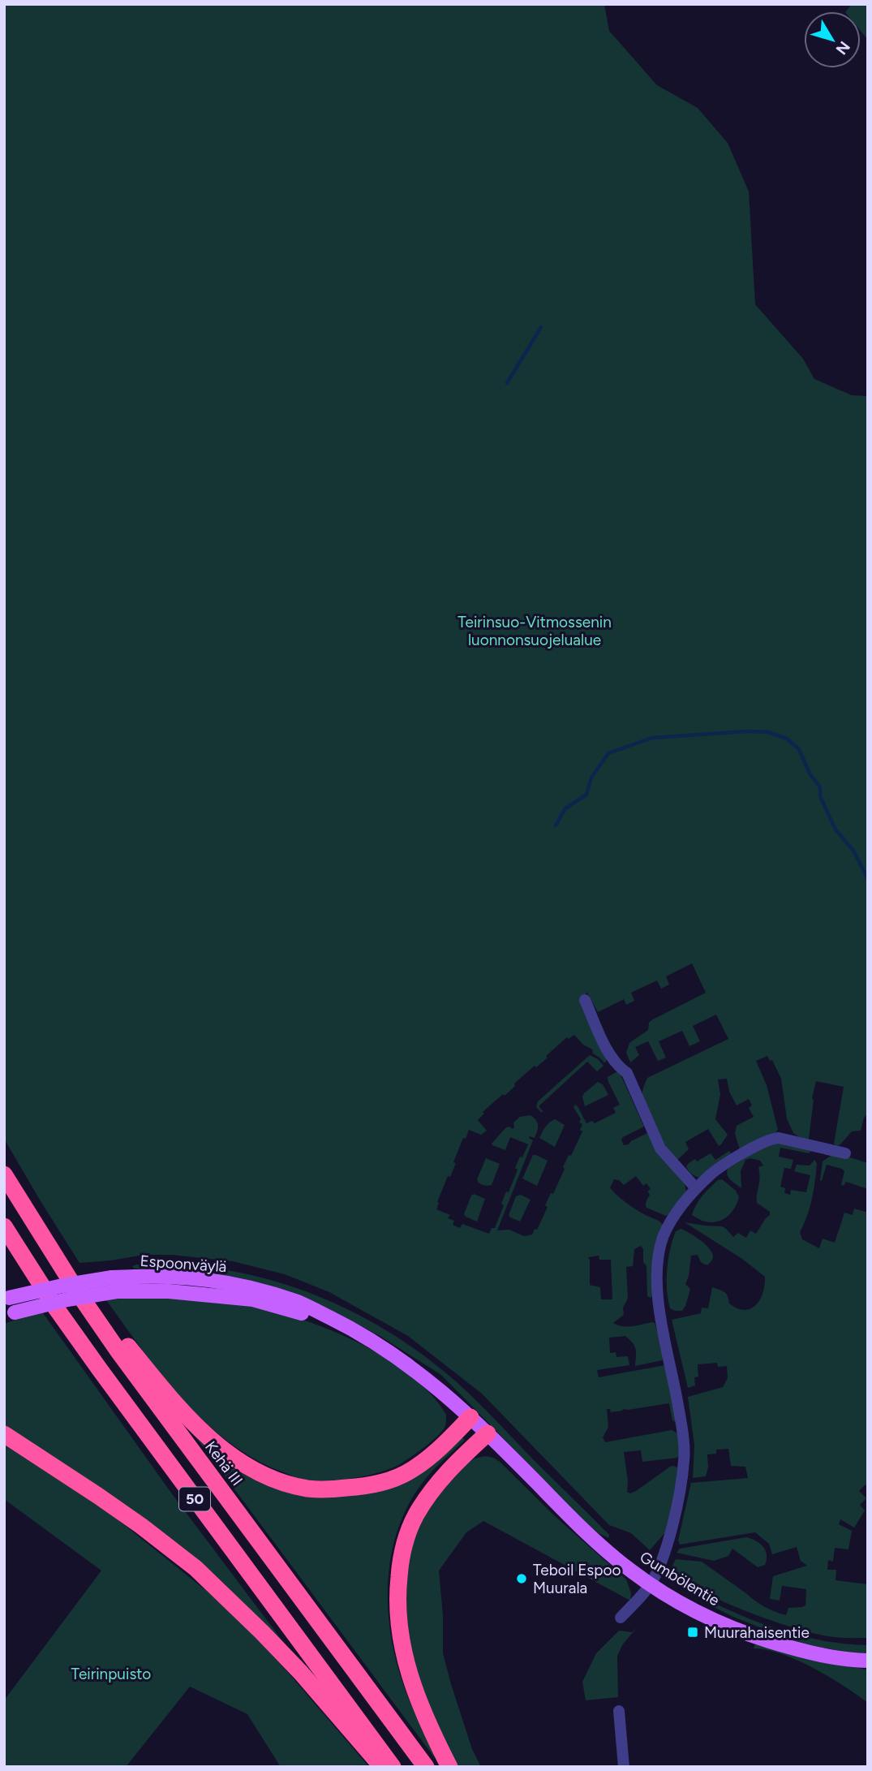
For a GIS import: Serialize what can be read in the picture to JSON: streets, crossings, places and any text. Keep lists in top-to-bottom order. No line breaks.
{"streets":{"highway":["Kehä III","50"],"main road":["Espoonväylä","Gumbölentie"]},"crossings":[["Espoonväylä","Gumbölentie"]],"parks":["Teirinsuo-Vitmossenin luonnonsuojelualue","Teirinpuisto"],"places":{"other":["Teboil Espoo Muurala"],"transit":["Muurahaisentie"]},"north":"bottom right"}
